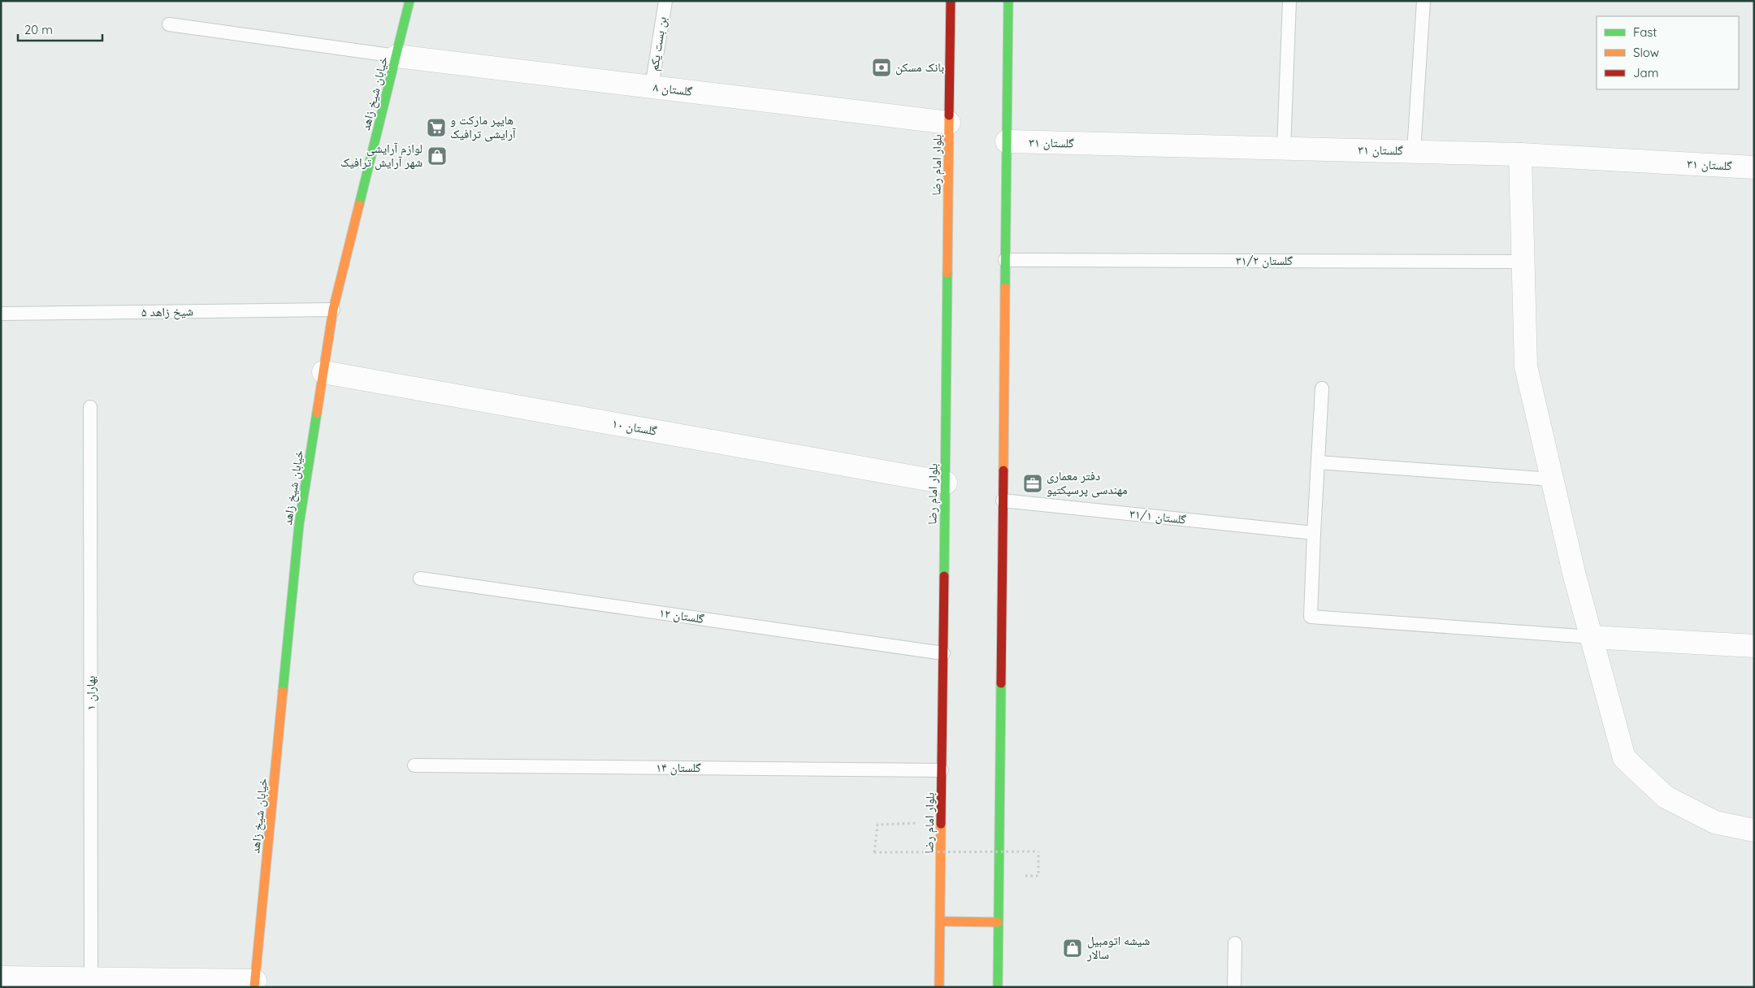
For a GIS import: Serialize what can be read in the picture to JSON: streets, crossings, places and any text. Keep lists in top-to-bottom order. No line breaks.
{"streets":{"main road":["خیابان شیخ زاهد","بلوار امام رضا"],"street":["گلستان ۸","گلستان ۳۱","گلستان ۱۰"],"lane":["بن بست یکم","گلستان ۳۱/۲","شیخ زاهد ۵","گلستان ۳۱/۱","گلستان ۱۲","بهاران ۱","گلستان ۱۴"]},"crossings":[["بن بست یکم","گلستان ۸"],["گلستان ۸","خیابان شیخ زاهد"],["گلستان ۸","بلوار امام رضا"],["خیابان شیخ زاهد","شیخ زاهد ۵"],["خیابان شیخ زاهد","گلستان ۱۰"],["بلوار امام رضا","گلستان ۱۰"],["بلوار امام رضا","گلستان ۱۲"],["بلوار امام رضا","گلستان ۱۴"]],"places":{"bank":["بانک مسکن"],"supermarket":["هایپر مارکت و آرایشی ترافیک"],"shop":["لوازم آرایشی شهر آرایش ترافیک","شیشه اتومبیل سالار"],"office":["دفتر معماری مهندسی پرسپکتیو"]},"legend":["Fast","Slow","Jam"],"scale_bar":"20 m"}
